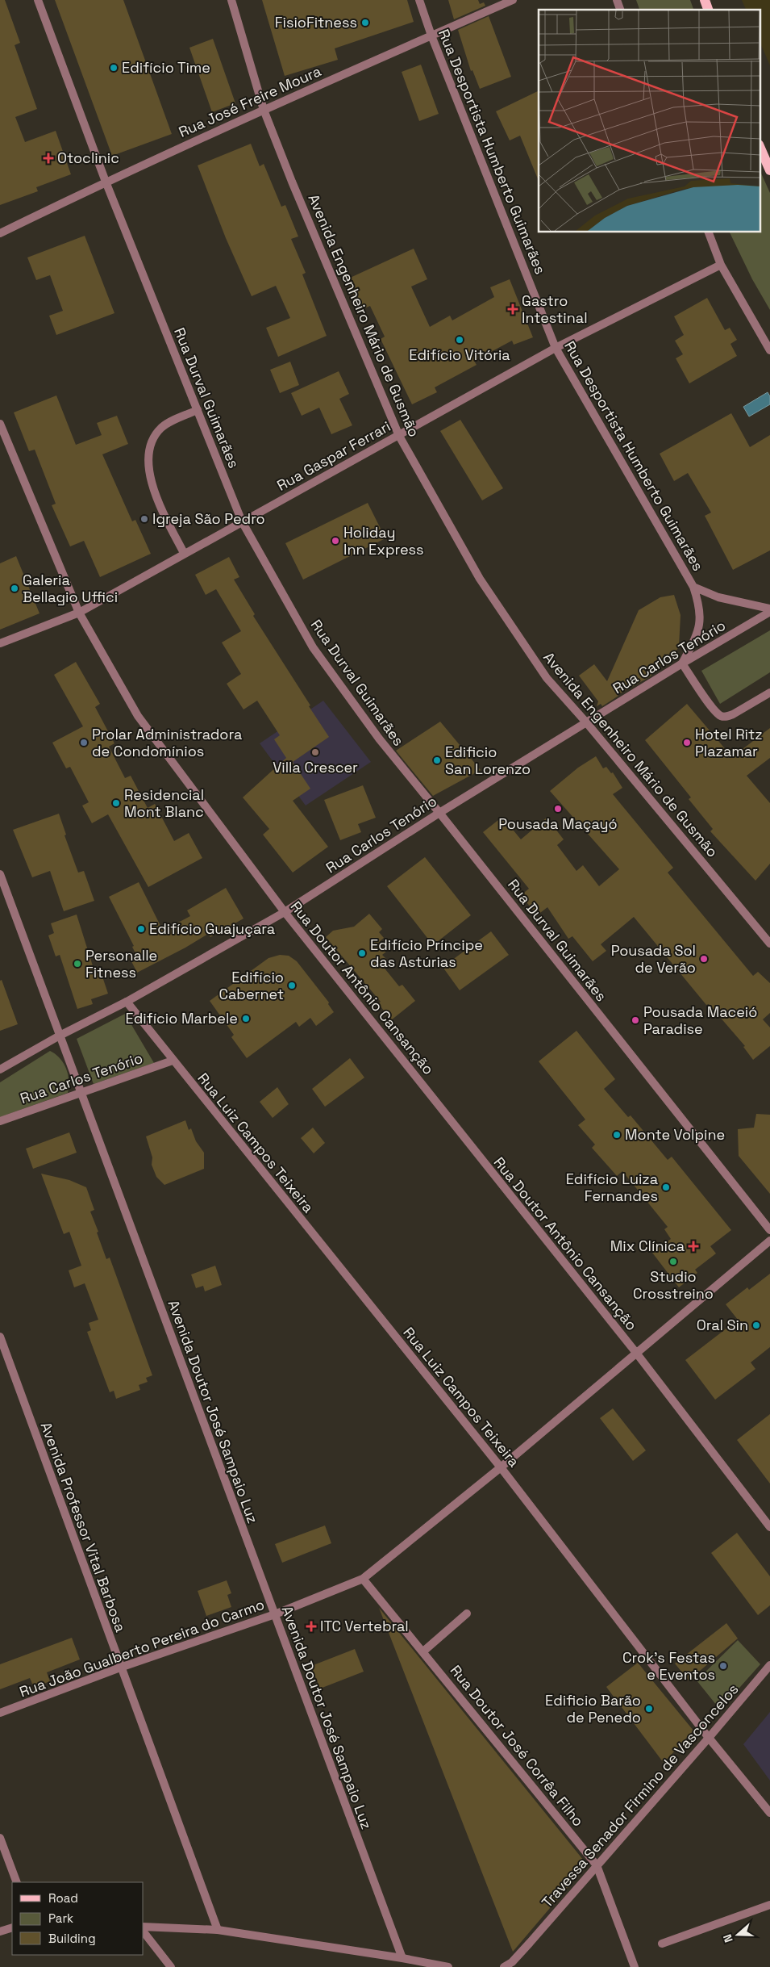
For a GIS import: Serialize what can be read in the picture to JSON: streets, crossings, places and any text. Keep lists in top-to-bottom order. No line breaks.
{"streets":{"street":["Rua José Freire Moura","Rua Desportista Humberto Guimarães","Avenida Engenheiro Mário de Gusmão","Rua Durval Guimarães","Rua Gaspar Ferrari","Rua Carlos Tenório","Rua Doutor Antônio Cansanção","Rua Luiz Campos Teixeira","Avenida Doutor José Sampaio Luz","Avenida Professor Vital Barbosa","Rua João Gualberto Pereira do Carmo","Rua Doutor José Corrêa Filho","Travessa Senador Firmino de Vasconcelos"]},"crossings":[["Rua José Freire Moura","Rua Desportista Humberto Guimarães"],["Rua José Freire Moura","Avenida Engenheiro Mário de Gusmão"],["Rua José Freire Moura","Rua Durval Guimarães"],["Rua Desportista Humberto Guimarães","Rua Gaspar Ferrari"],["Rua Desportista Humberto Guimarães","Rua Carlos Tenório"],["Avenida Engenheiro Mário de Gusmão","Rua Gaspar Ferrari"],["Avenida Engenheiro Mário de Gusmão","Rua Carlos Tenório"],["Rua Durval Guimarães","Rua Gaspar Ferrari"],["Rua Durval Guimarães","Rua Carlos Tenório"],["Rua Gaspar Ferrari","Rua Doutor Antônio Cansanção"],["Rua Carlos Tenório","Rua Doutor Antônio Cansanção"],["Rua Carlos Tenório","Rua Luiz Campos Teixeira"],["Rua Carlos Tenório","Avenida Doutor José Sampaio Luz"],["Rua Doutor Antônio Cansanção","Rua João Gualberto Pereira do Carmo"],["Rua Luiz Campos Teixeira","Rua João Gualberto Pereira do Carmo"],["Rua Luiz Campos Teixeira","Travessa Senador Firmino de Vasconcelos"],["Avenida Doutor José Sampaio Luz","Rua João Gualberto Pereira do Carmo"],["Avenida Professor Vital Barbosa","Rua João Gualberto Pereira do Carmo"],["Rua João Gualberto Pereira do Carmo","Rua Doutor José Corrêa Filho"],["Rua Doutor José Corrêa Filho","Travessa Senador Firmino de Vasconcelos"]],"places":{"other":["FisioFitness","Edifício Time","Edifício Vitória","Igreja São Pedro","Holiday Inn Express","Galeria Bellagio Uffici","Prolar Administradora de Condomínios","Hotel Ritz Plazamar","Villa Crescer","Edificio San Lorenzo","Residencial Mont Blanc","Pousada Maçayó","Edifício Guajuçara","Edifício Príncipe das Astúrias","Pousada Sol de Verão","Personalle Fitness","Edifício Cabernet","Edifício Marbele","Pousada Maceió Paradise","Monte Volpine","Edifício Luiza Fernandes","Studio Crosstreino","Oral Sin","Crok's Festas e Eventos","Edificio Barão de Penedo"],"health":["Otoclinic","Gastro Intestinal","Mix Clínica","ITC Vertebral"]},"legend":["Road","Park","Building"],"north":"left"}
